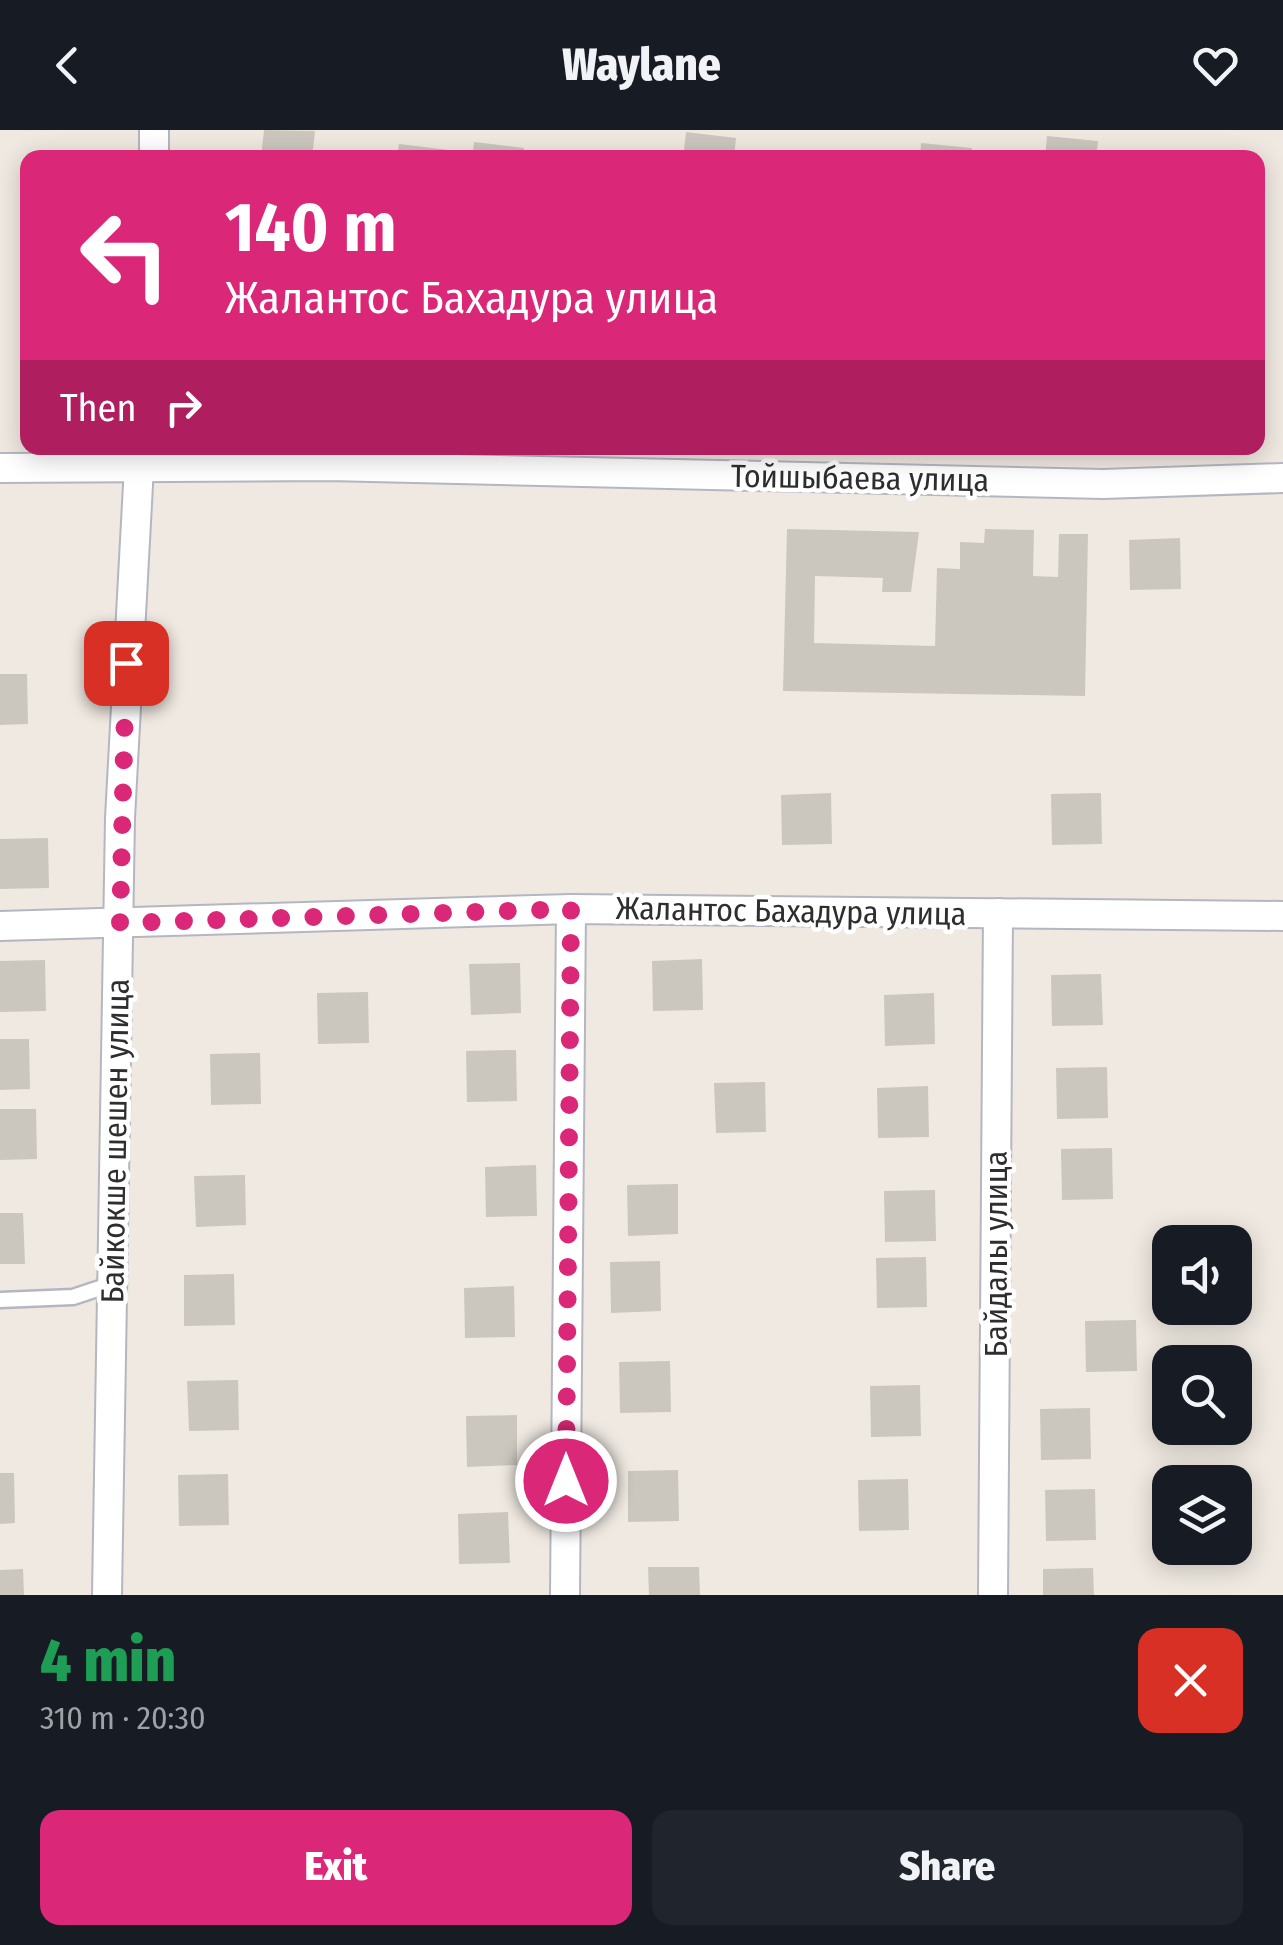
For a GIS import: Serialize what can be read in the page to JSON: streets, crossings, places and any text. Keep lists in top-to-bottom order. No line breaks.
{"streets":{"street":["Тойшыбаева улица","Жалантос Бахадура улица","Байкокше шешен улица","Байдалы улица"]},"crossings":[["Тойшыбаева улица","Байкокше шешен улица"],["Жалантос Бахадура улица","Байкокше шешен улица"],["Жалантос Бахадура улица","Байдалы улица"]],"page":{"header":"Waylane","turn":["140 m","Жалантос Бахадура улица"],"then":"Then","heading":["4 min","310 m · 20:30"],"buttons":["Exit","Share"]}}
